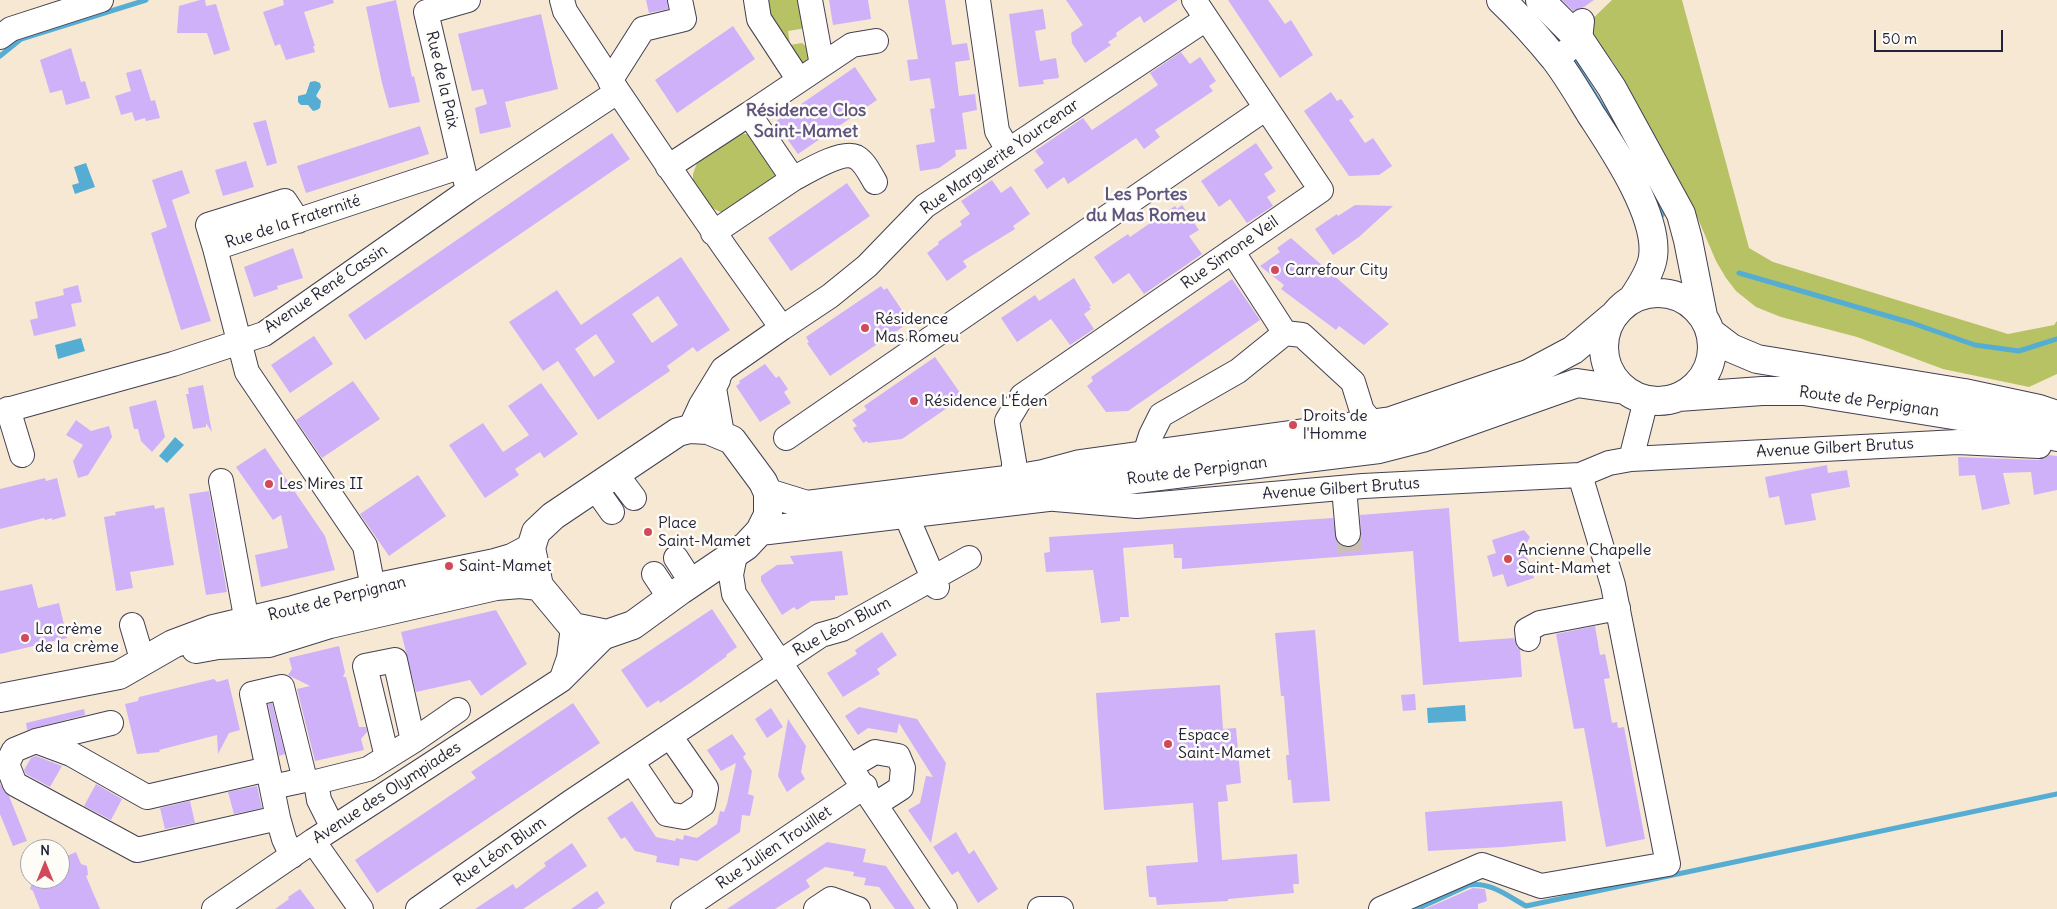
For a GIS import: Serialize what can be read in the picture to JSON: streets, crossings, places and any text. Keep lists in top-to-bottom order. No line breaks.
{"streets":{"main road":["Route de Perpignan"],"street":["Rue de la Paix","Rue Marguerite Yourcenar","Rue de la Fraternité","Rue Simone Veil","Avenue René Cassin","Avenue Gilbert Brutus","Rue Léon Blum","Avenue des Olympiades","Rue Julien Trouillet"]},"crossings":[["Rue de la Paix","Rue de la Fraternité"],["Rue de la Paix","Avenue René Cassin"],["Rue Marguerite Yourcenar","Rue Simone Veil"],["Rue de la Fraternité","Avenue René Cassin"],["Rue de la Fraternité","Route de Perpignan"],["Rue Simone Veil","Route de Perpignan"],["Route de Perpignan","Avenue Gilbert Brutus"]],"districts":["Résidence Clos Saint-Mamet","Les Portes du Mas Romeu"],"places":["Carrefour City","Résidence Mas Romeu","Résidence L'Éden","Droits de l'Homme","Les Mires II","Place Saint-Mamet","Ancienne Chapelle Saint-Mamet","Saint-Mamet","La crème de la crème","Espace Saint-Mamet"],"scale_bar":"50 m","north":"top"}
